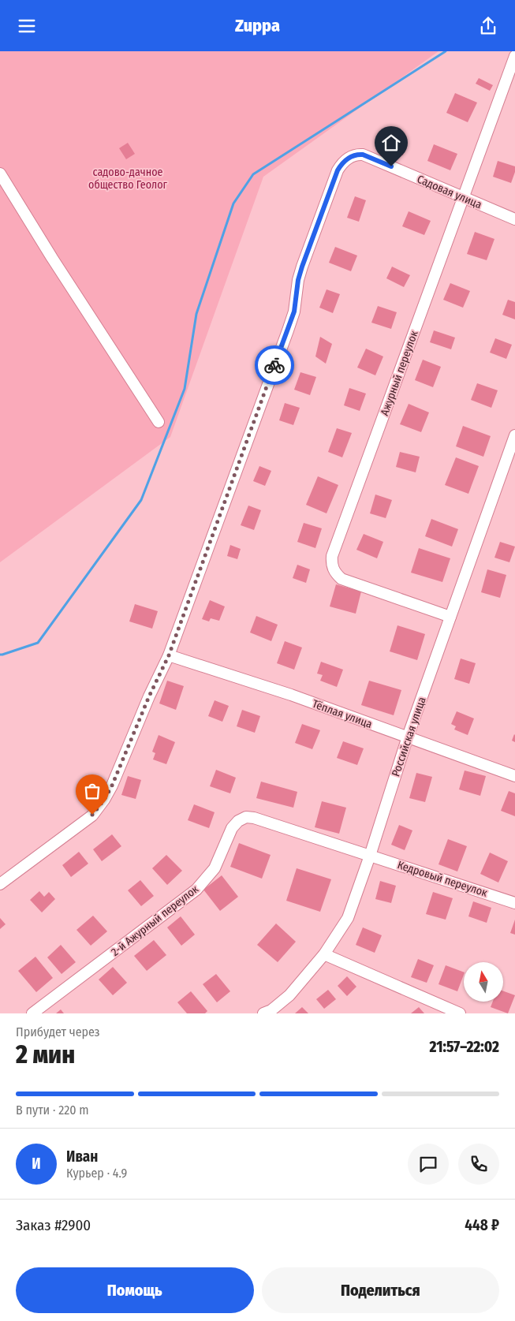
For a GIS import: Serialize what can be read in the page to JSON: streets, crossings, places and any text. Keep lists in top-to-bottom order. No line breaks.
{"streets":{"street":["Садовая улица","Ажурный переулок","Тёплая улица","Российская улица","Кедровый переулок","2-й Ажурный переулок"]},"crossings":[["Садовая улица","Ажурный переулок"],["Садовая улица","Тёплая улица"],["Ажурный переулок","Российская улица"],["Тёплая улица","Российская улица"],["Российская улица","Кедровый переулок"],["Российская улица","2-й Ажурный переулок"],["Кедровый переулок","2-й Ажурный переулок"]],"parks":["садово-дачное общество Геолог"],"north":"top","page":{"header":"Zuppa","heading":["2 мин","Прибудет через","21:57–22:02"],"panel":["Иван","Курьер · 4.9","Заказ #2900","448 ₽"],"bar":"В пути · 220 m","round":"И","buttons":["Помощь","Поделиться"]}}
